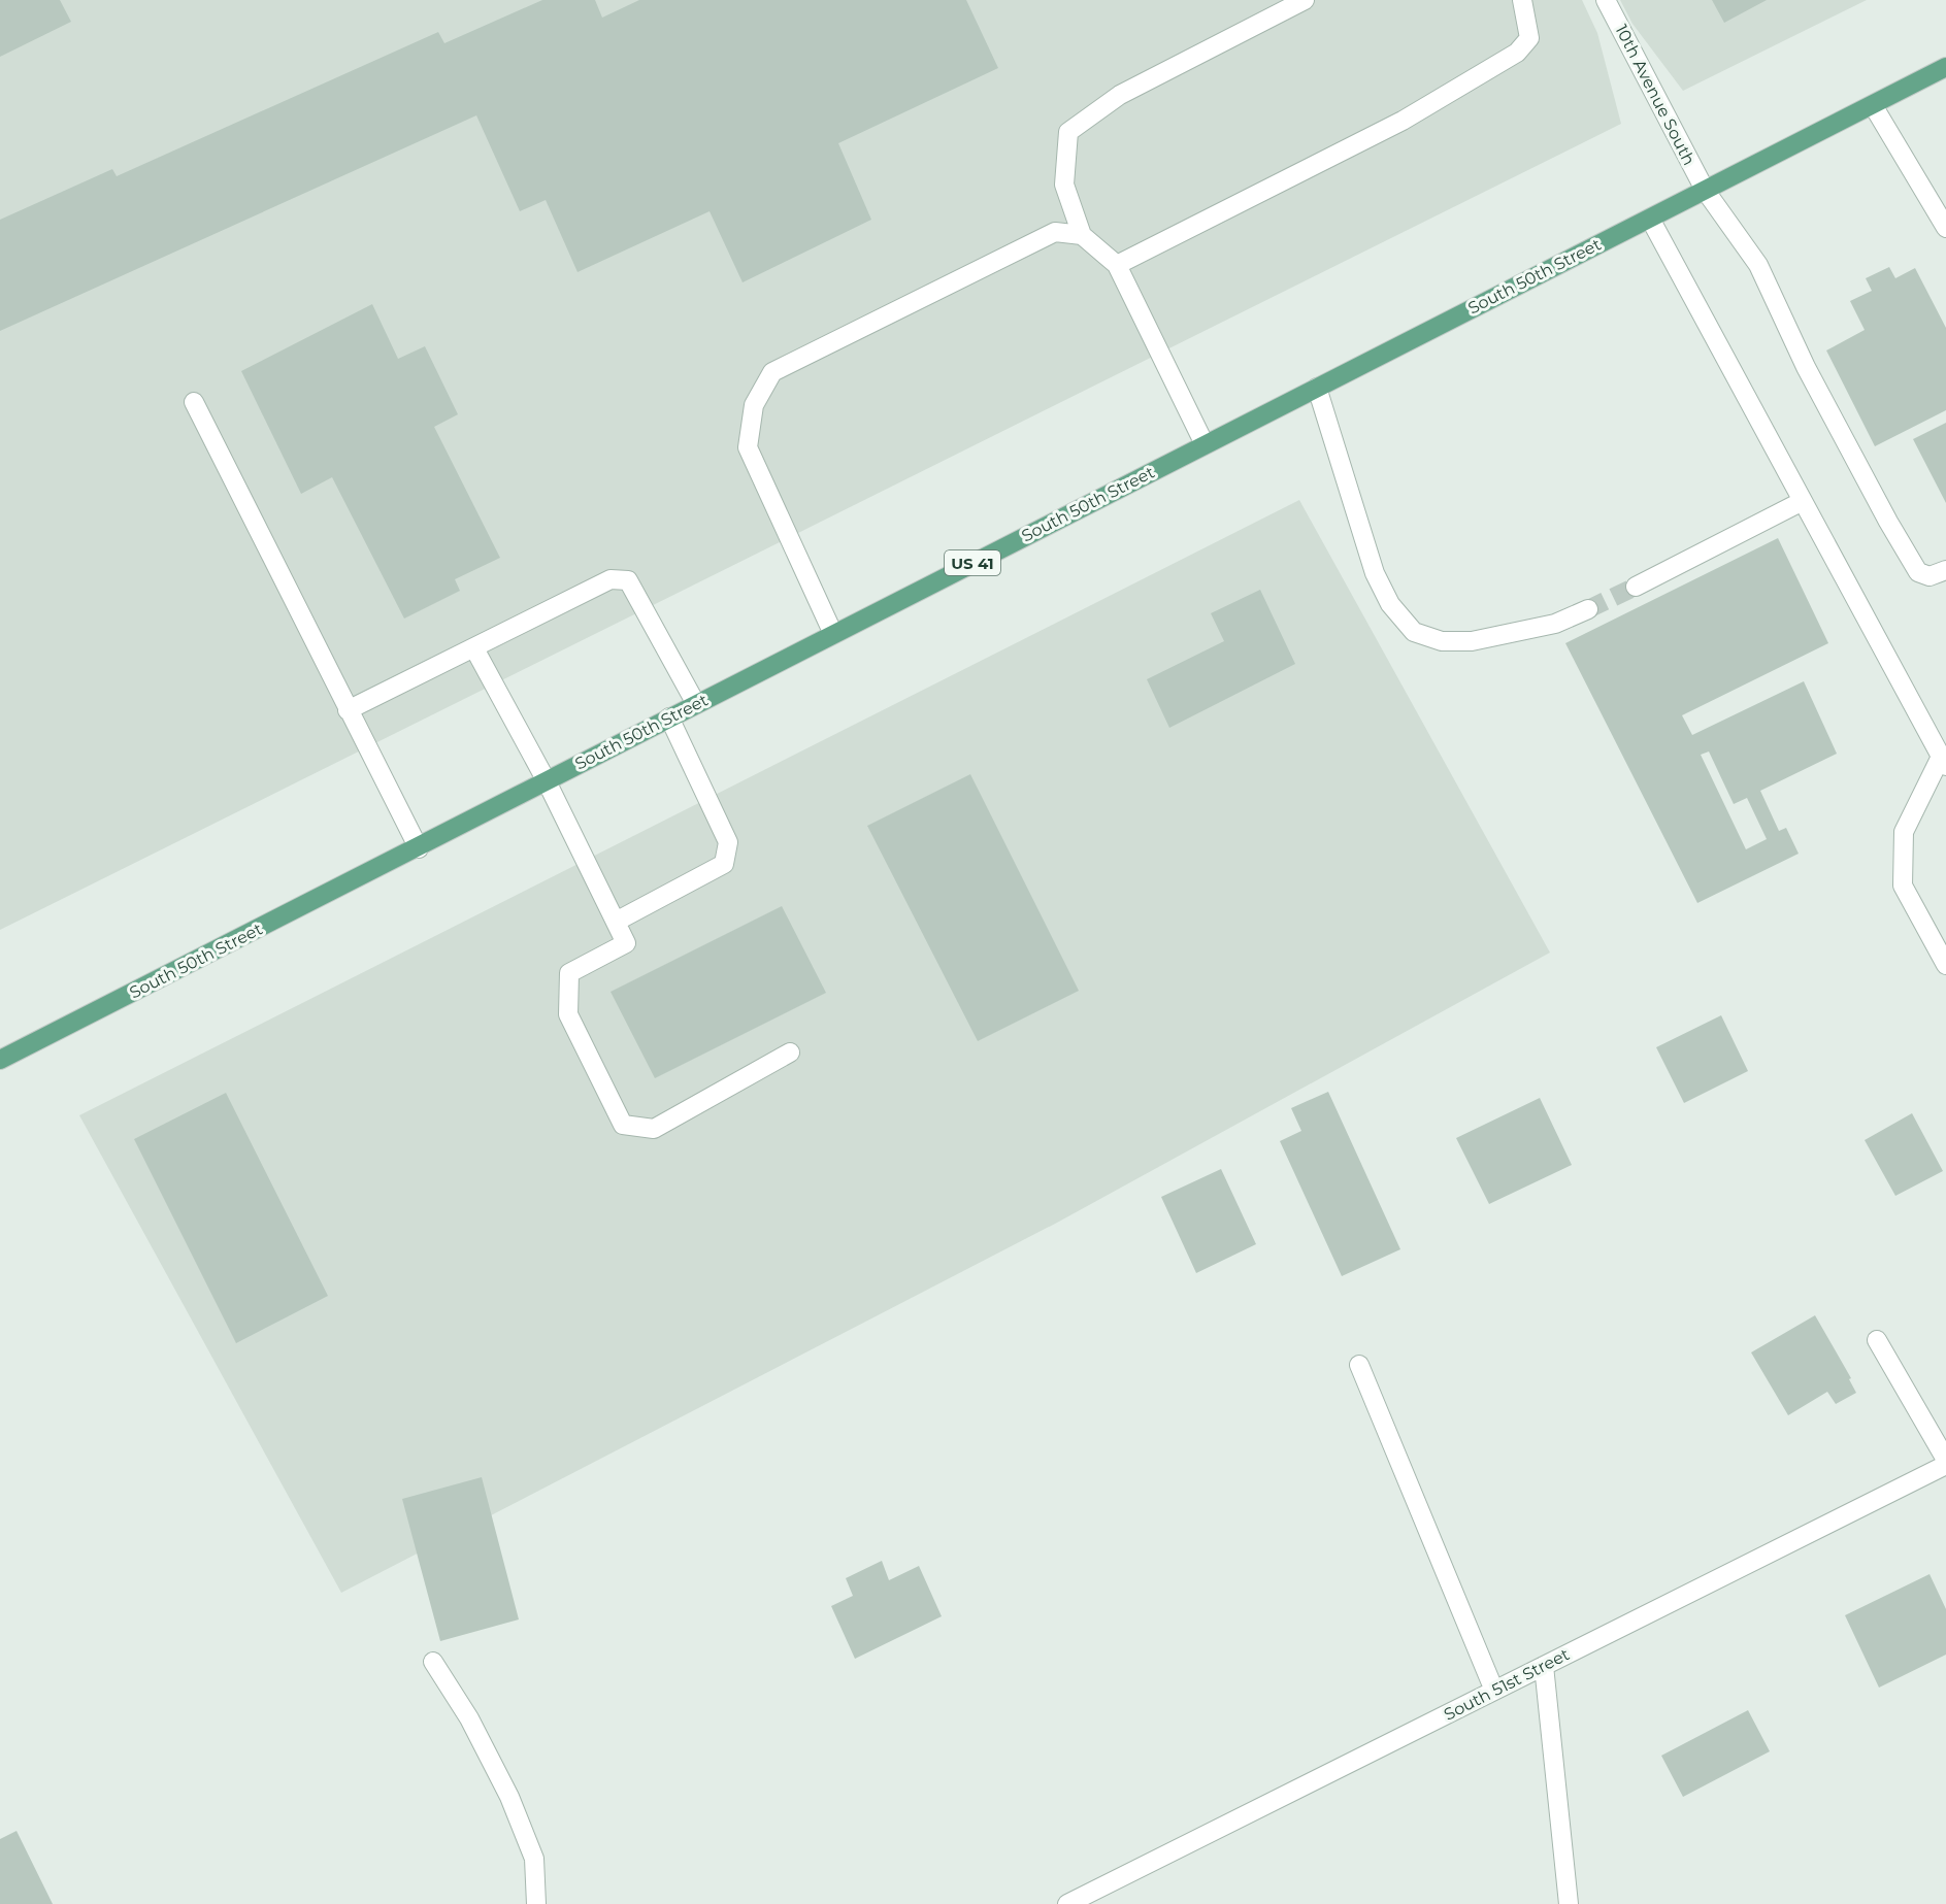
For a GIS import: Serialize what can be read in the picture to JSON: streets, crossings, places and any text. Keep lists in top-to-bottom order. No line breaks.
{"streets":{"main road":["South 50th Street","US 41"],"street":["10th Avenue South","South 51st Street"]},"crossings":[["10th Avenue South","South 50th Street"]]}
